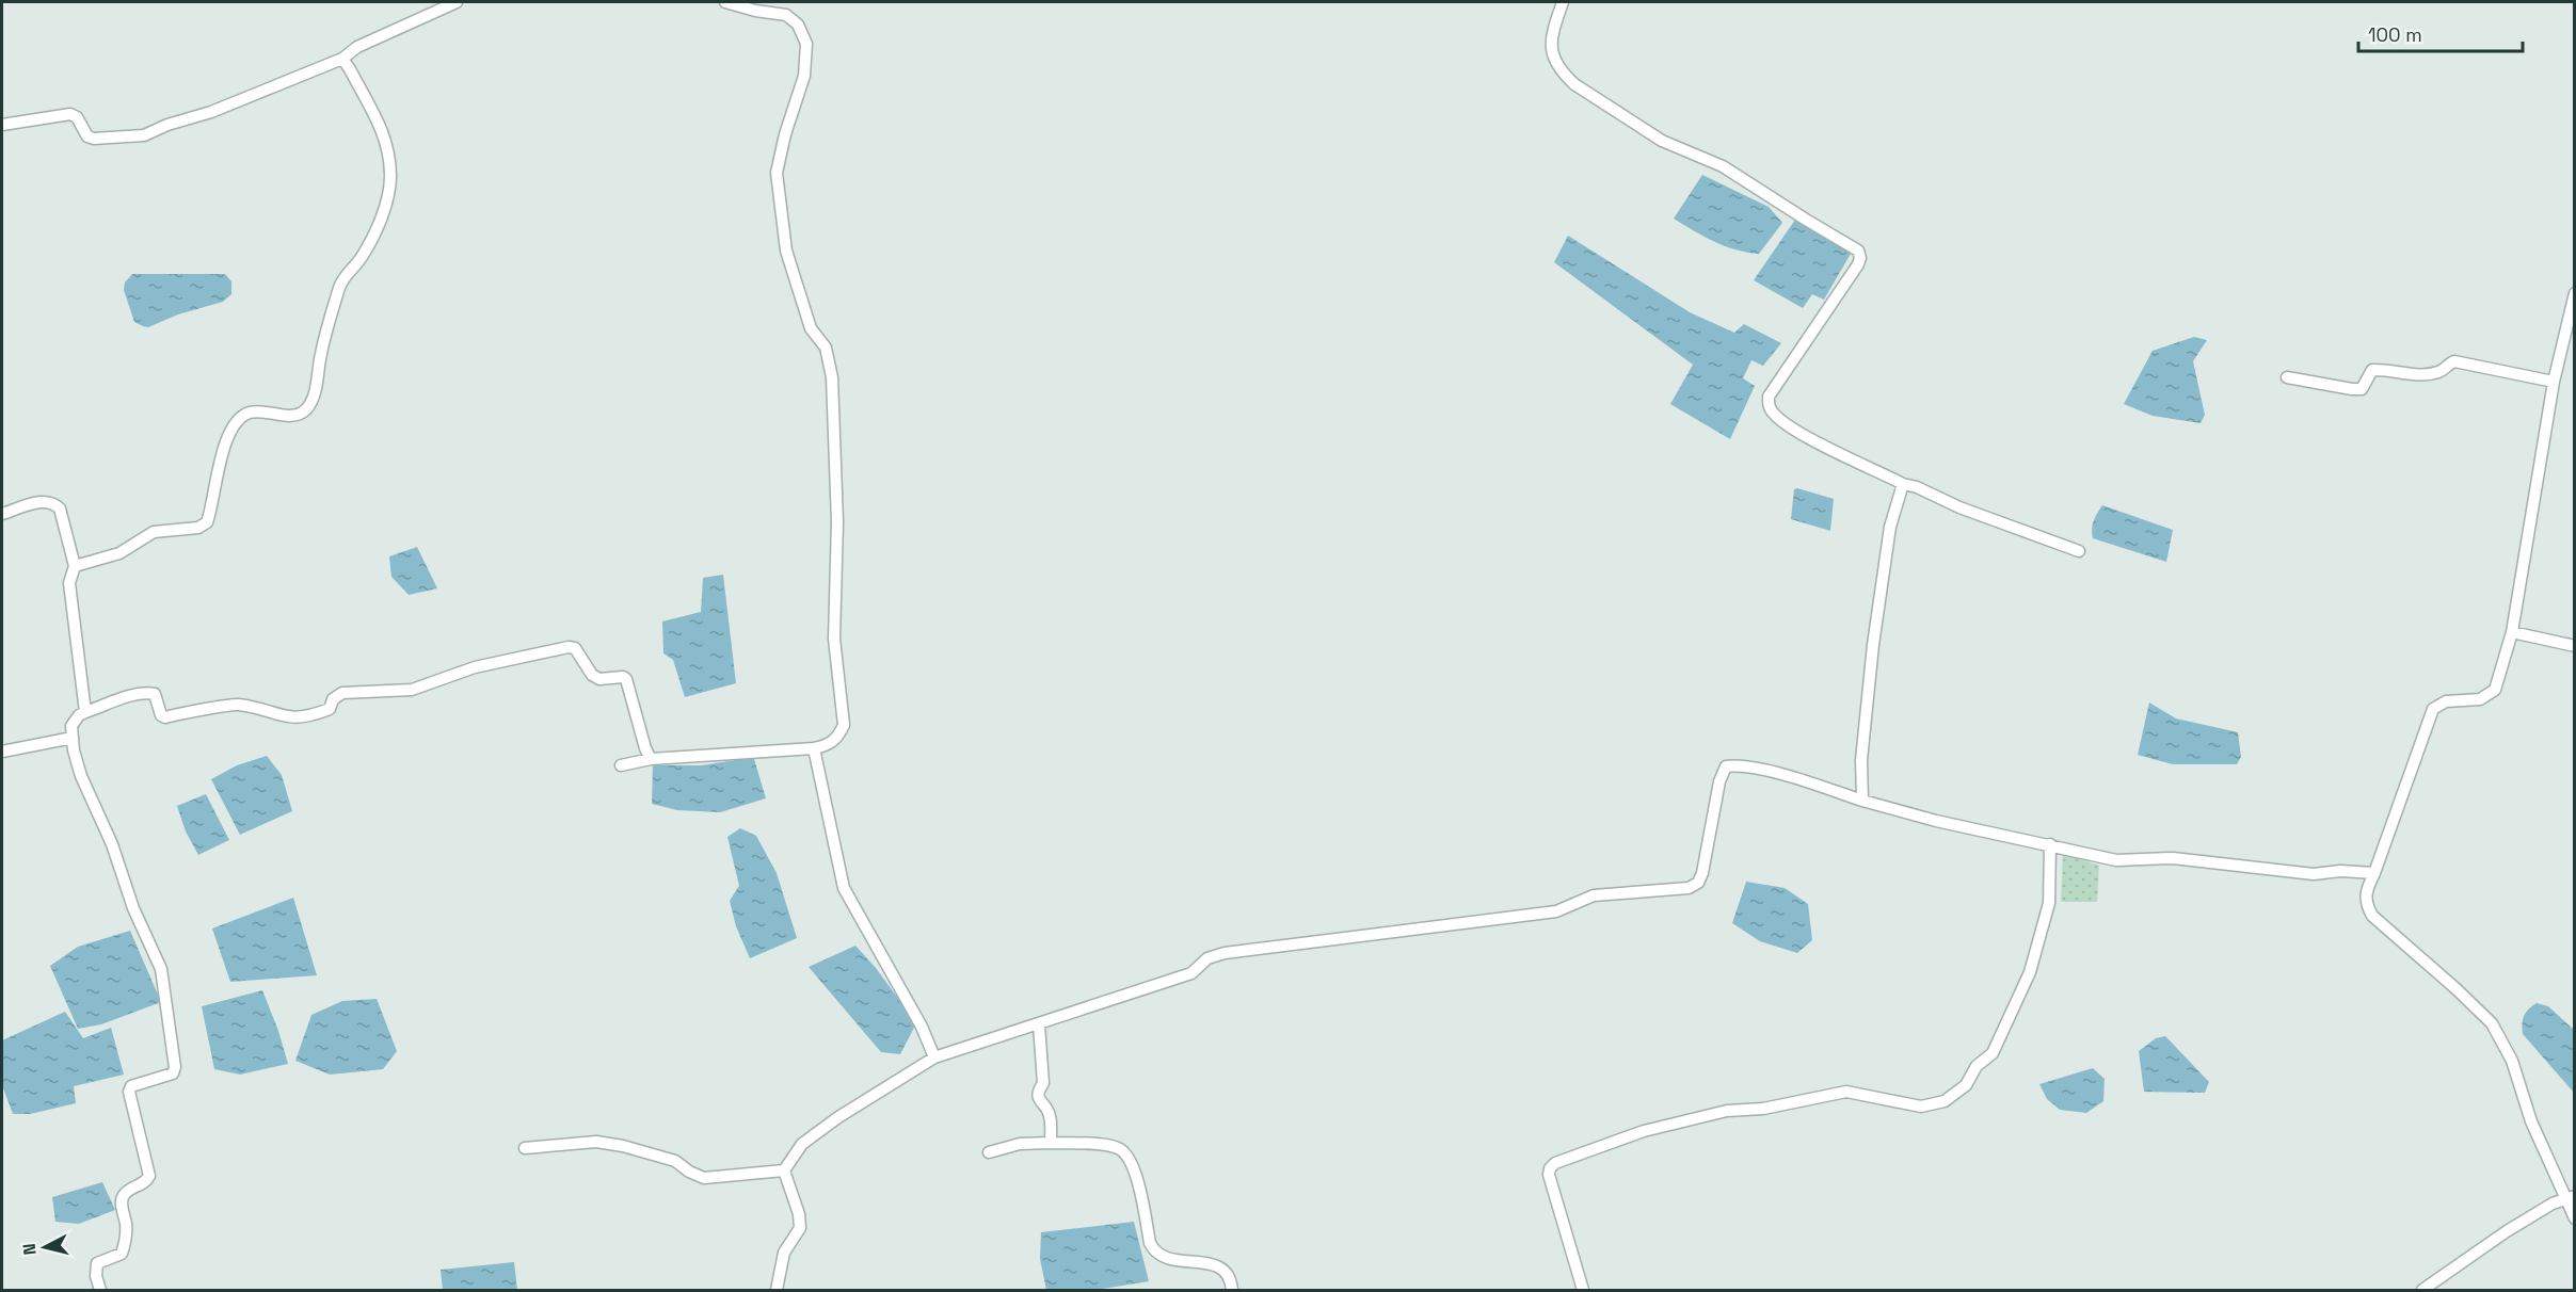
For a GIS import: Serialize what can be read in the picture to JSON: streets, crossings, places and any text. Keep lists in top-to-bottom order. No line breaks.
{"scale_bar":"100 m","north":"left"}
